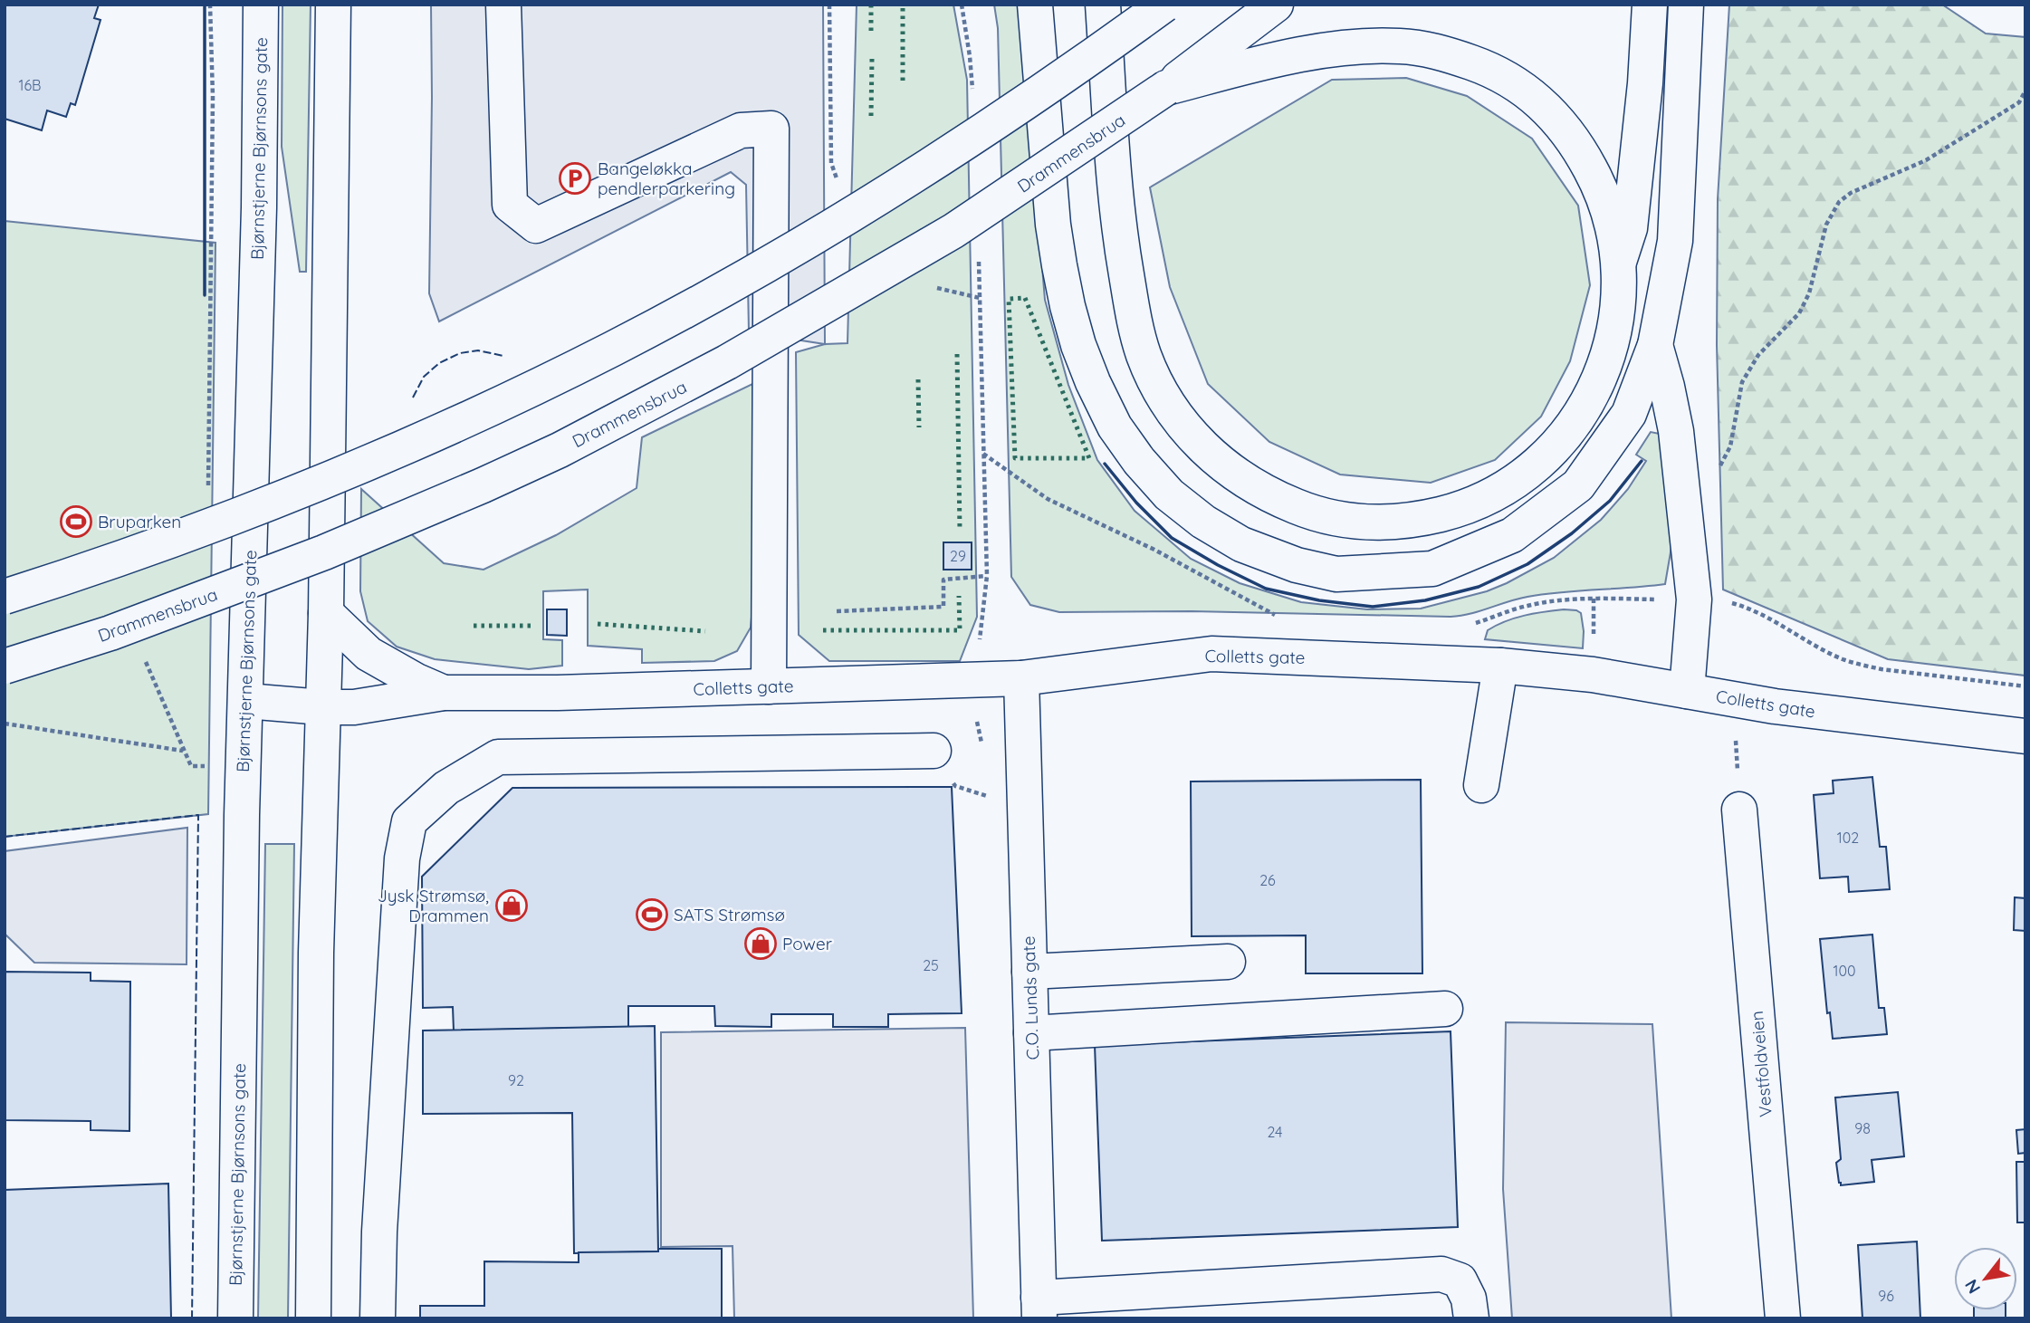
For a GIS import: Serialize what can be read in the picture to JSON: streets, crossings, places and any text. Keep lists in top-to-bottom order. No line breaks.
{"streets":{"main road":["Bjørnstjerne Bjørnsons gate","Drammensbrua","Colletts gate","C.O. Lunds gate","Vestfoldveien"]},"crossings":[["Bjørnstjerne Bjørnsons gate","Colletts gate"],["Colletts gate","C.O. Lunds gate"]],"places":{"parking":["Bangeløkka pendlerparkering"],"sports":["Bruparken","SATS Strømsø"],"shop":["Jysk Strømsø, Drammen","Power"]},"house_numbers":["16B","29","102","26","25","100","92","98","24","96"],"north":"bottom left"}
